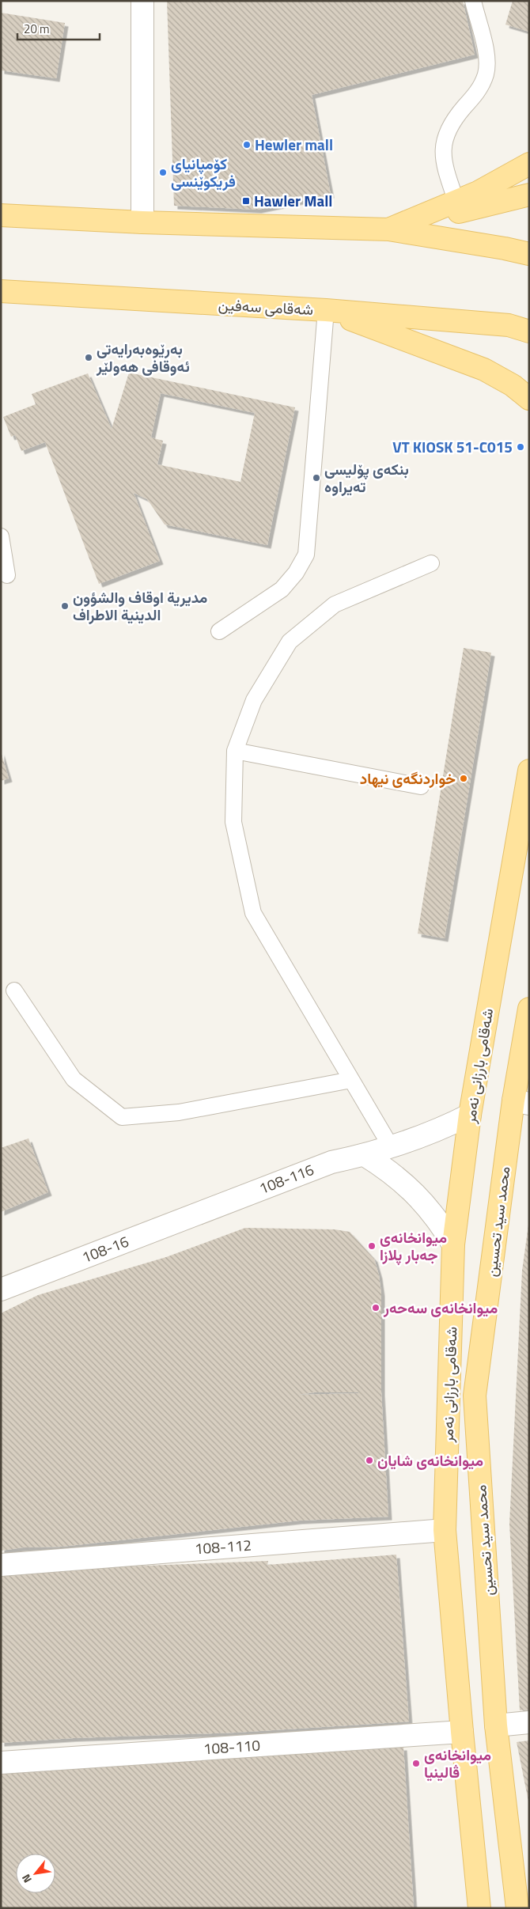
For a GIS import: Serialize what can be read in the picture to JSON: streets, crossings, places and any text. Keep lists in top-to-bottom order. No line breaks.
{"streets":{"main road":["شەقامی سەفین","شەقامی بارزانی نەمر","محمد سید تحسین"],"street":["108-116","108-16","108-112","108-110"]},"crossings":[["شەقامی بارزانی نەمر","108-116"],["شەقامی بارزانی نەمر","108-112"],["شەقامی بارزانی نەمر","108-110"],["108-116","108-16"]],"places":{"other":["Hewler mall","کۆمپانیای فریکوێنسی","بەڕێوەبەرایەتی ئەوقافی هەولێر","VT KIOSK 51-C015","بنکەی پۆلیسی تەیراوە","مديرية اوقاف والشؤون الدينية الاطراف","خواردنگەی نیھاد","میوانخانەی جەبار پلازا","میوانخانەی سەحەر","میوانخانەی شایان","میوانخانەی ڤالینیا"],"transit":["Hawler Mall"]},"scale_bar":"20 m","north":"bottom left"}
